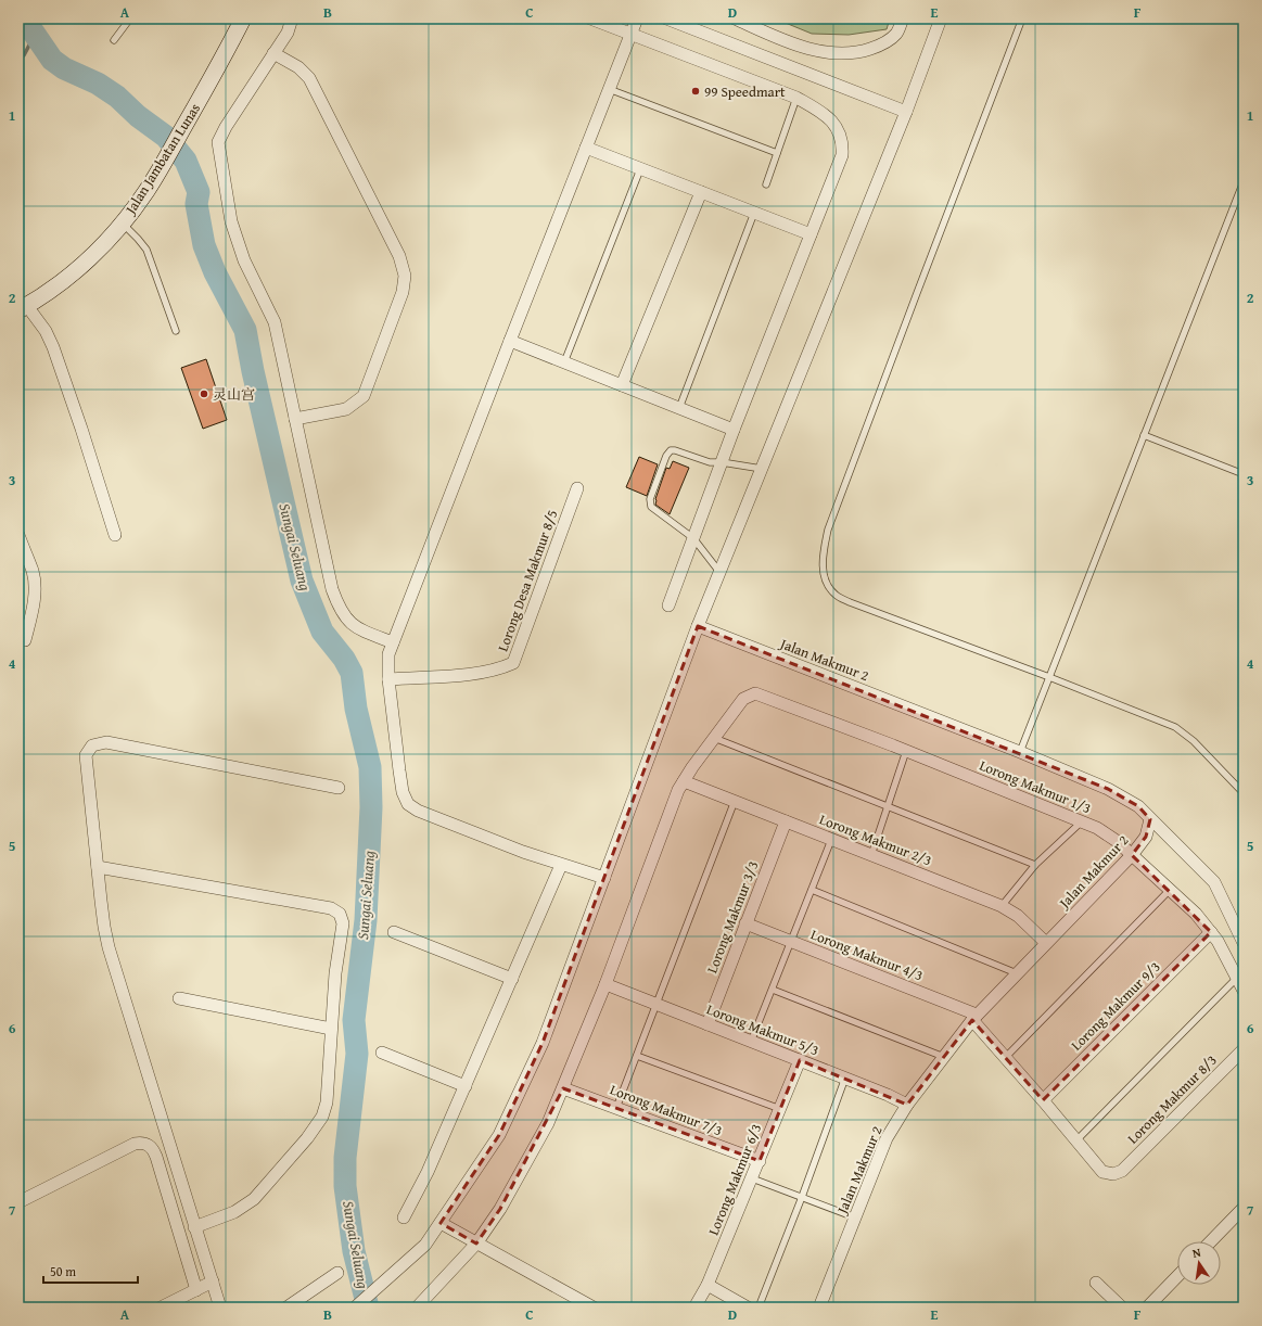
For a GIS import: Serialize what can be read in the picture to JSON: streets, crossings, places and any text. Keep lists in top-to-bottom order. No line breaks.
{"streets":{"main road":["Jalan Jambatan Lunas"],"street":["Lorong Desa Makmur 8/5","Jalan Makmur 2","Lorong Makmur 1/3","Lorong Makmur 2/3","Lorong Makmur 3/3","Lorong Makmur 4/3","Lorong Makmur 9/3","Lorong Makmur 5/3","Lorong Makmur 8/3","Lorong Makmur 7/3","Lorong Makmur 6/3"]},"crossings":[["Jalan Makmur 2","Lorong Makmur 1/3"],["Jalan Makmur 2","Lorong Makmur 2/3"],["Jalan Makmur 2","Lorong Makmur 4/3"],["Jalan Makmur 2","Lorong Makmur 5/3"],["Lorong Makmur 1/3","Lorong Makmur 9/3"],["Lorong Makmur 2/3","Lorong Makmur 3/3"],["Lorong Makmur 3/3","Lorong Makmur 4/3"],["Lorong Makmur 3/3","Lorong Makmur 5/3"],["Lorong Makmur 5/3","Lorong Makmur 6/3"],["Lorong Makmur 7/3","Lorong Makmur 6/3"]],"water":["Sungai Seluang"],"places":["99 Speedmart","灵山宫"],"scale_bar":"50 m","north":"top","grid":{"columns":["A","B","C","D","E","F"],"rows":["1","2","3","4","5","6","7"]}}
